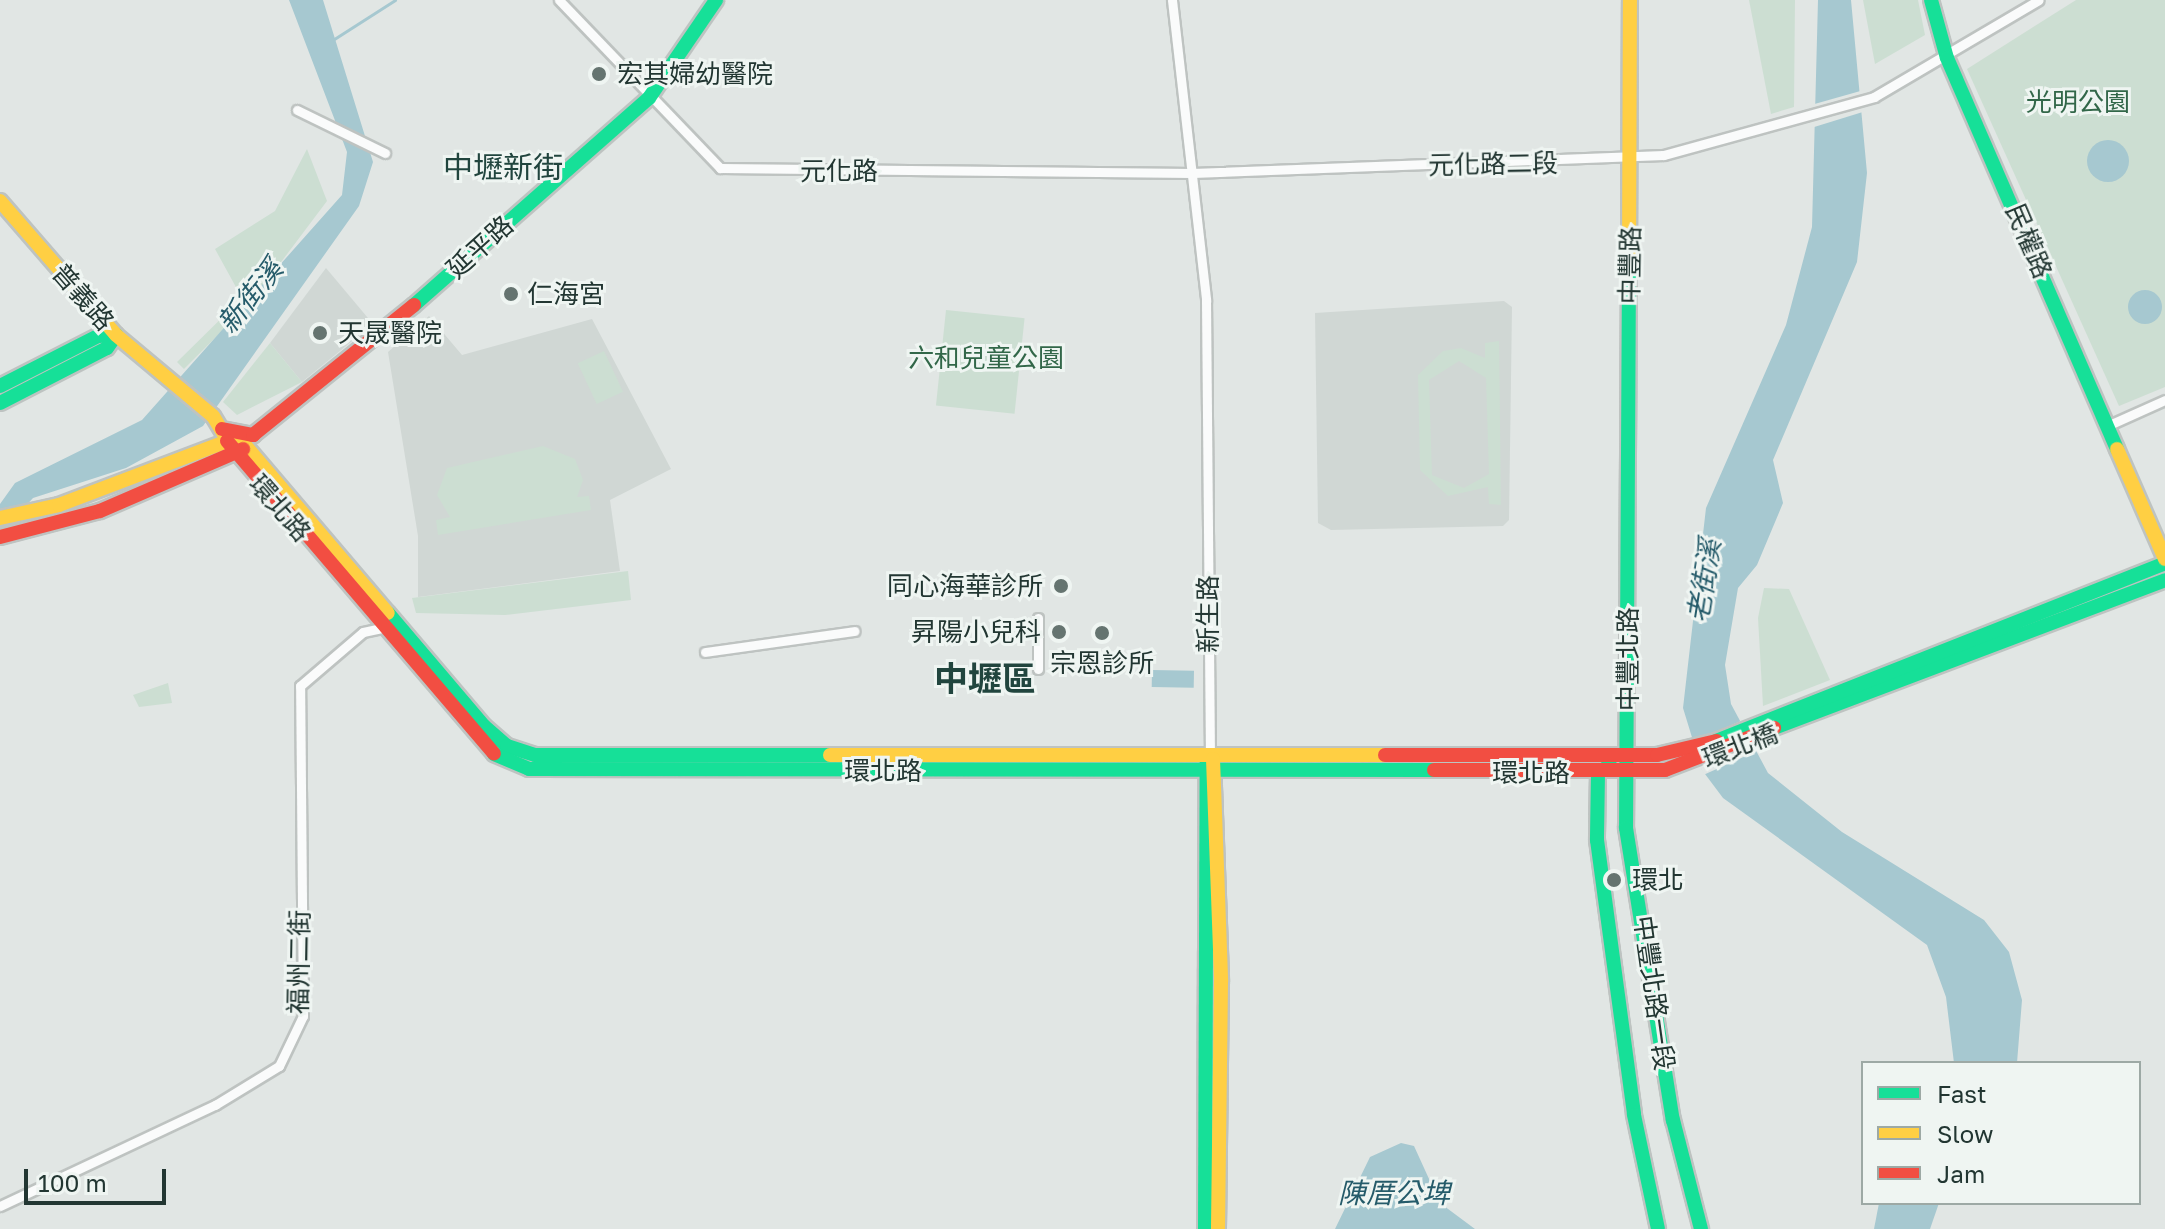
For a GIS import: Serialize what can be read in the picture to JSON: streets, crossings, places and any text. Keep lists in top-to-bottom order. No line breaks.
{"streets":{"main road":["民權路","延平路","中豐路","普義路","環北路","新生路","中豐北路","環北橋","中豐北路一段"],"street":["元化路二段","元化路","福州二街"]},"crossings":[["元化路二段","元化路"],["元化路二段","民權路"],["元化路二段","中豐路"],["元化路二段","新生路"],["元化路","延平路"],["元化路","新生路"],["延平路","普義路"],["延平路","環北路"],["中豐路","中豐北路"],["普義路","環北路"],["環北路","新生路"],["環北路","中豐北路"],["環北路","環北橋"],["環北路","福州二街"],["環北路","中豐北路一段"],["中豐北路","中豐北路一段"]],"districts":["中壢新街","中壢區"],"water":["新街溪","老街溪","陳厝公埤"],"parks":["光明公園","六和兒童公園"],"places":["宏其婦幼醫院","仁海宮","天晟醫院","同心海華診所","昇陽小兒科","宗恩診所","環北"],"legend":["Fast","Slow","Jam"],"scale_bar":"100 m"}
